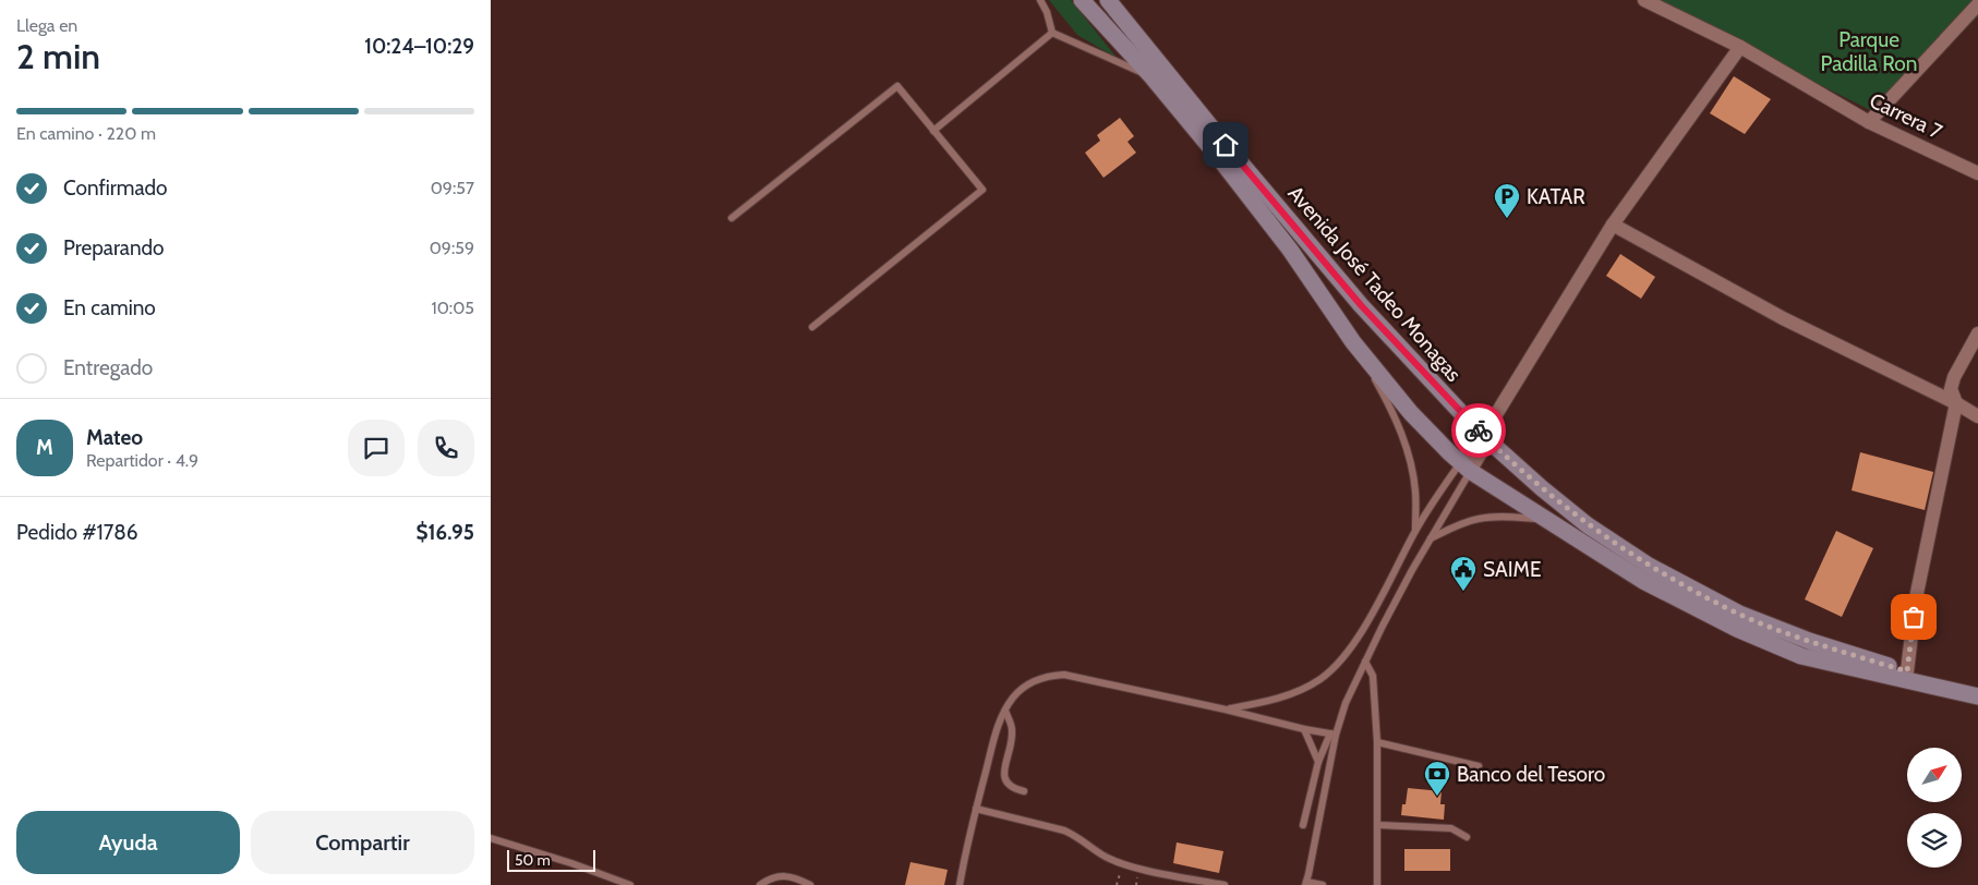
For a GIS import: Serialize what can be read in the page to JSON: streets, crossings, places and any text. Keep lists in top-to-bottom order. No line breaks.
{"streets":{"main road":["Avenida José Tadeo Monagas"],"street":["Carrera 7"]},"parks":["Parque Padilla Ron"],"places":{"parking":["KATAR"],"public building":["SAIME"],"bank":["Banco del Tesoro"]},"scale_bar":"50 m","north":"top right","page":{"heading":["2 min","Llega en","10:24–10:29"],"panel":["Mateo","Repartidor · 4.9","Pedido #1786","$16.95"],"bar":"En camino · 220 m","list":[["Confirmado","09:57"],["Preparando","09:59"],["En camino","10:05"],"Entregado"],"round":"M","buttons":["Ayuda","Compartir"],"scale":"50 m"}}
